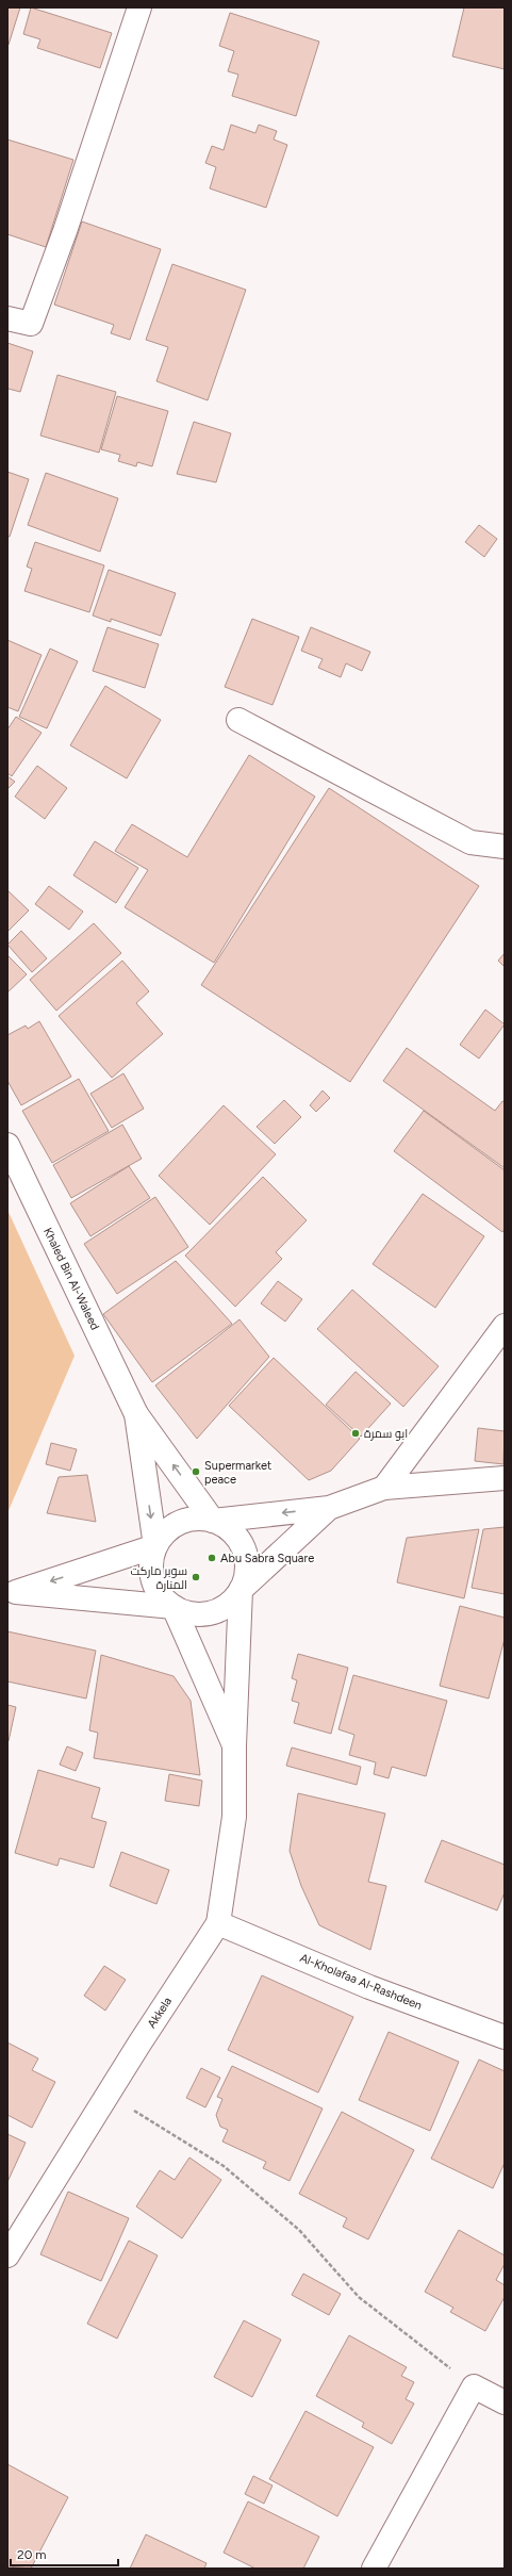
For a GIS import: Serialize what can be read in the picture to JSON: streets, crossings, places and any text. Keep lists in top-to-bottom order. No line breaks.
{"streets":{"street":["Khaled Bin Al-Waleed","Al-Kholafaa Al-Rashdeen","Akkela"]},"crossings":[["Al-Kholafaa Al-Rashdeen","Akkela"]],"places":["ابو سمرة","Supermarket peace","Abu Sabra Square","سوبر ماركت المنارة"],"scale_bar":"20 m"}
